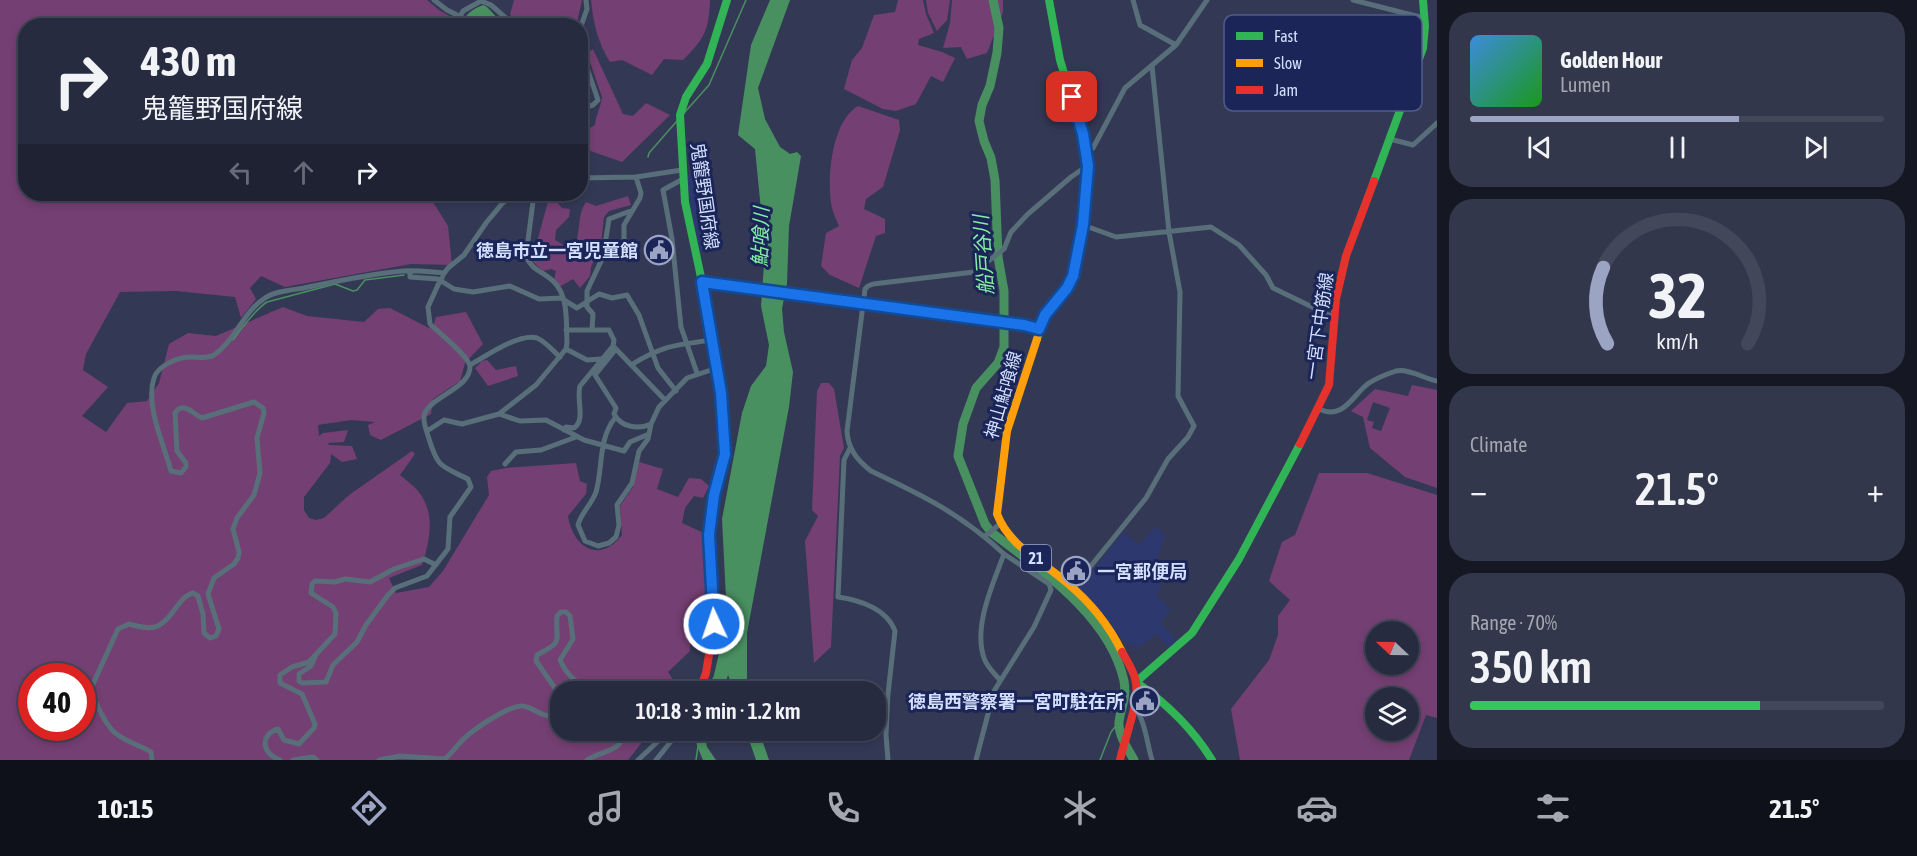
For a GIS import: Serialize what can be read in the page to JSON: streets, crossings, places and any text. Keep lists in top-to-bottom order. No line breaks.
{"streets":{"main road":["鬼籠野国府線","一宮下中筋線","神山鮎喰線","21"]},"crossings":[["一宮下中筋線","21"],["神山鮎喰線","21"]],"water":["鮎喰川","船戸谷川"],"places":{"public building":["徳島市立一宮児童館","一宮郵便局","徳島西警察署一宮町駐在所"]},"legend":["Fast","Slow","Jam"],"north":"left","page":{"turn":["430 m","鬼籠野国府線"],"song":["Golden Hour","Lumen"],"tile":["Climate",["Range · 70%","350 km"]],"heat":["−","21.5°","+"],"limit":"40","trip":"10:18 · 3 min · 1.2 km","tabs":["10:15","21.5°"],"gauge":["32","km/h"]}}
